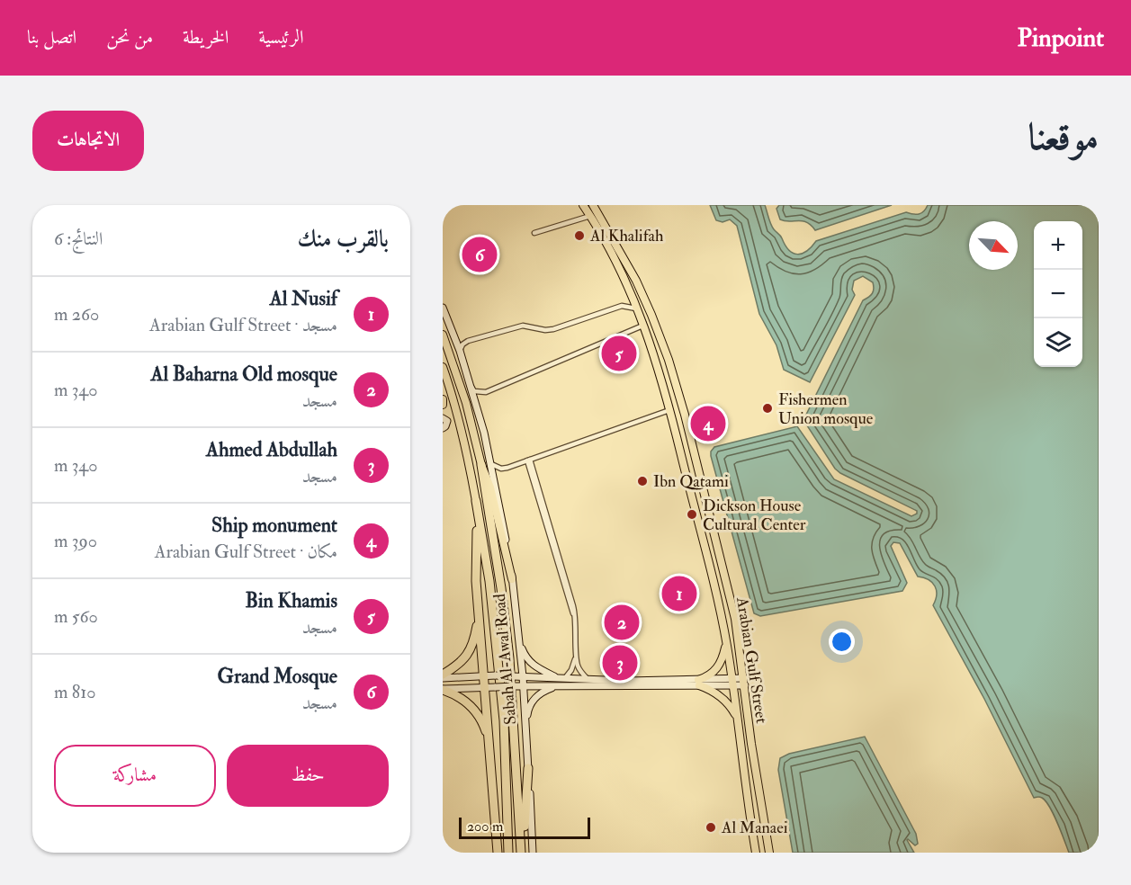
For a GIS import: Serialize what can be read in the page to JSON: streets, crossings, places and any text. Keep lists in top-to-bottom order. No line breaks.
{"streets":{"highway":["Sabah Al-Awal Road"],"main road":["Arabian Gulf Street"]},"places":["Al Khalifah","Fishermen Union mosque","Ibn Qatami","Dickson House Cultural Center","Al Manaei"],"scale_bar":"200 m","north":"bottom right","page":{"header":"Pinpoint","nav":["الرئيسية","الخريطة","من نحن","اتصل بنا"],"title":"موقعنا","buttons":["الاتجاهات",["حفظ","مشاركة"]],"heading":["بالقرب منك","النتائج: 6"],"map_buttons":["+","−"],"pins":["6","5","4","1","2","3"],"list":[{"mark":"1","name":"Al Nusif","note":"مسجد · Arabian Gulf Street","value":"260 m"},{"mark":"2","name":"Al Baharna Old mosque","note":"مسجد","value":"340 m"},{"mark":"3","name":"Ahmed Abdullah","note":"مسجد","value":"340 m"},{"mark":"4","name":"Ship monument","note":"مكان · Arabian Gulf Street","value":"390 m"},{"mark":"5","name":"Bin Khamis","note":"مسجد","value":"560 m"},{"mark":"6","name":"Grand Mosque","note":"مسجد","value":"810 m"}],"scale":"200 m"}}
